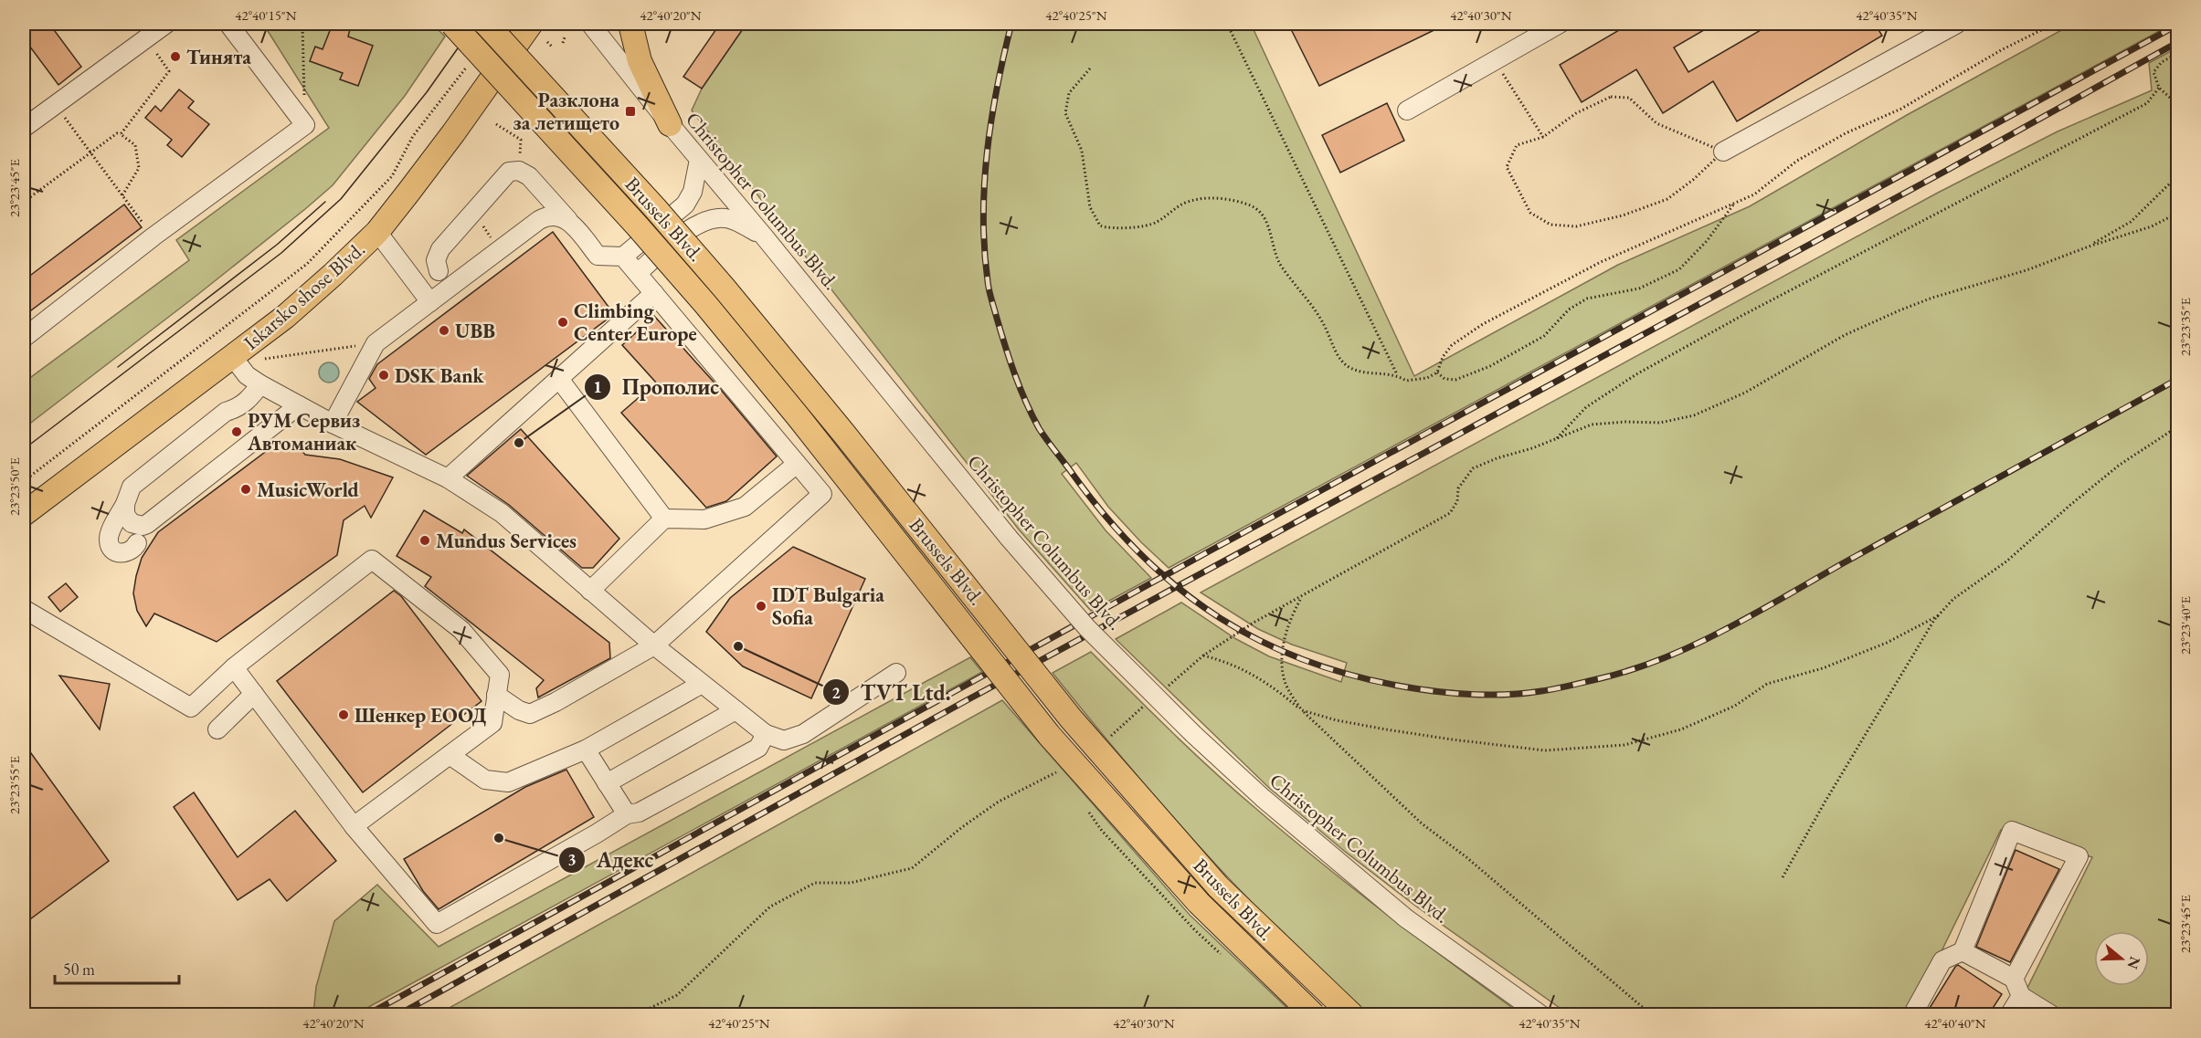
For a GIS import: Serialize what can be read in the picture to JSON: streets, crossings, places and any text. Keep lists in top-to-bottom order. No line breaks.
{"streets":{"main road":["Brussels Blvd.","Iskarsko shose Blvd."],"street":["Christopher Columbus Blvd."]},"places":{"other":["Тинята","Climbing Center Europe","UBB","DSK Bank","РУМ Сервиз Автоманиак","Прополис","MusicWorld","Mundus Services","IDT Bulgaria Sofia","TVT Ltd.","Шенкер ЕООД","Адекс"],"transit":["Разклона за летището"]},"scale_bar":"50 m","north":"right","coordinates":["42°40'15\"N","42°40'20\"N","42°40'25\"N","42°40'30\"N","42°40'35\"N","23°23'45\"E","23°23'35\"E","23°23'50\"E","23°23'40\"E","23°23'55\"E","42°40'40\"N"]}
